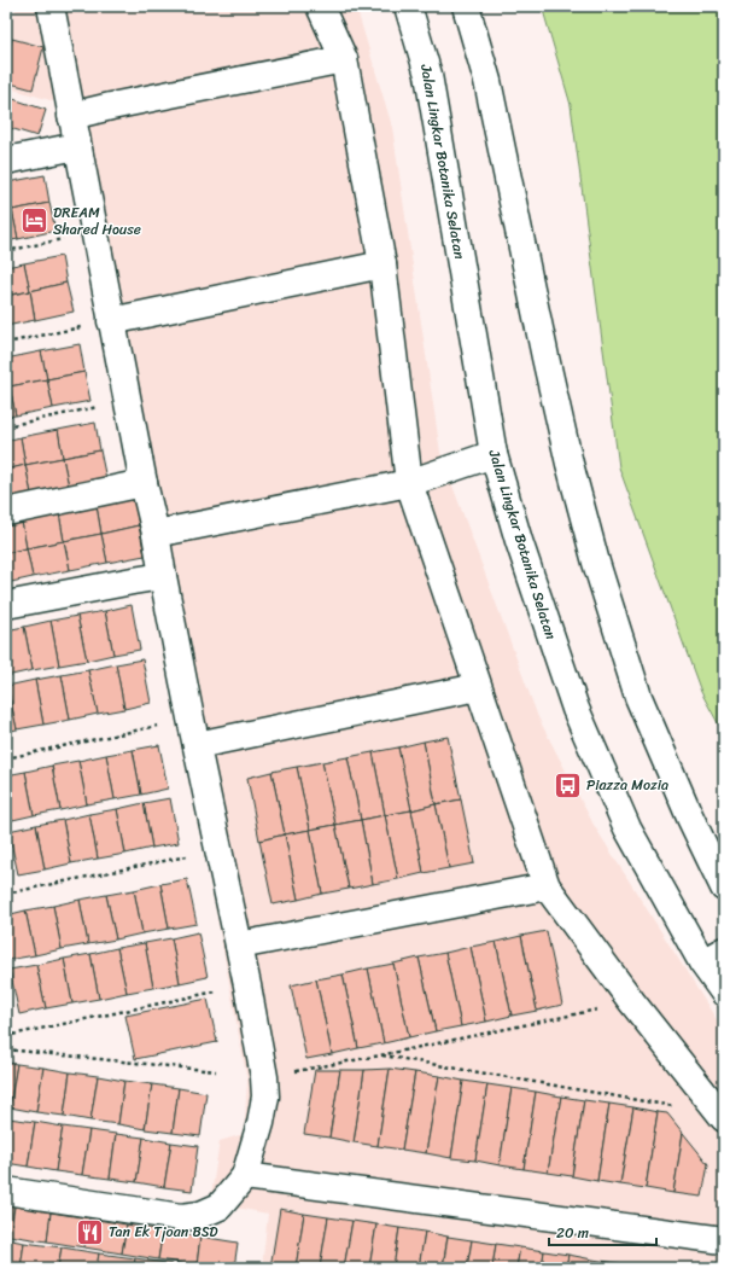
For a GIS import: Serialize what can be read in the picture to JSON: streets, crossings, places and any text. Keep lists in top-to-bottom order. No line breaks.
{"streets":{"street":["Jalan Lingkar Botanika Selatan"]},"places":{"hotel":["DREAM Shared House"],"bus stop":["Piazza Mozia"],"restaurant":["Tan Ek Tjoan BSD"]},"scale_bar":"20 m"}
